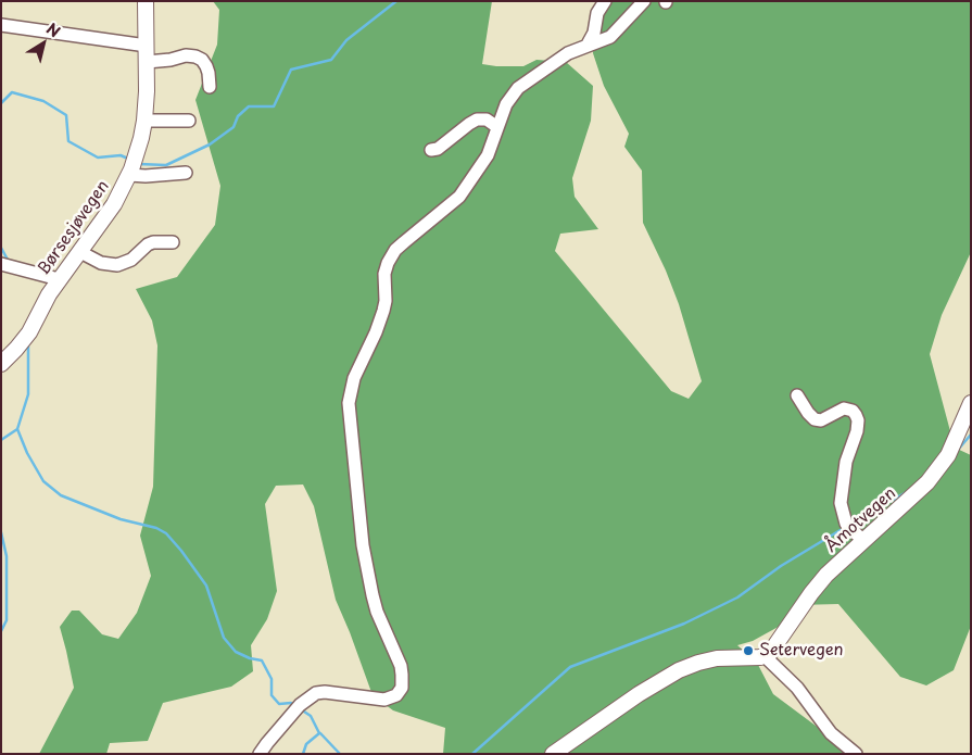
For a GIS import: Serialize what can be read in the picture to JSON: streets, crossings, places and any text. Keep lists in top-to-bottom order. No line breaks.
{"streets":{"main road":["Børsesjøvegen","Åmotvegen"]},"places":["Setervegen"],"north":"top right"}
